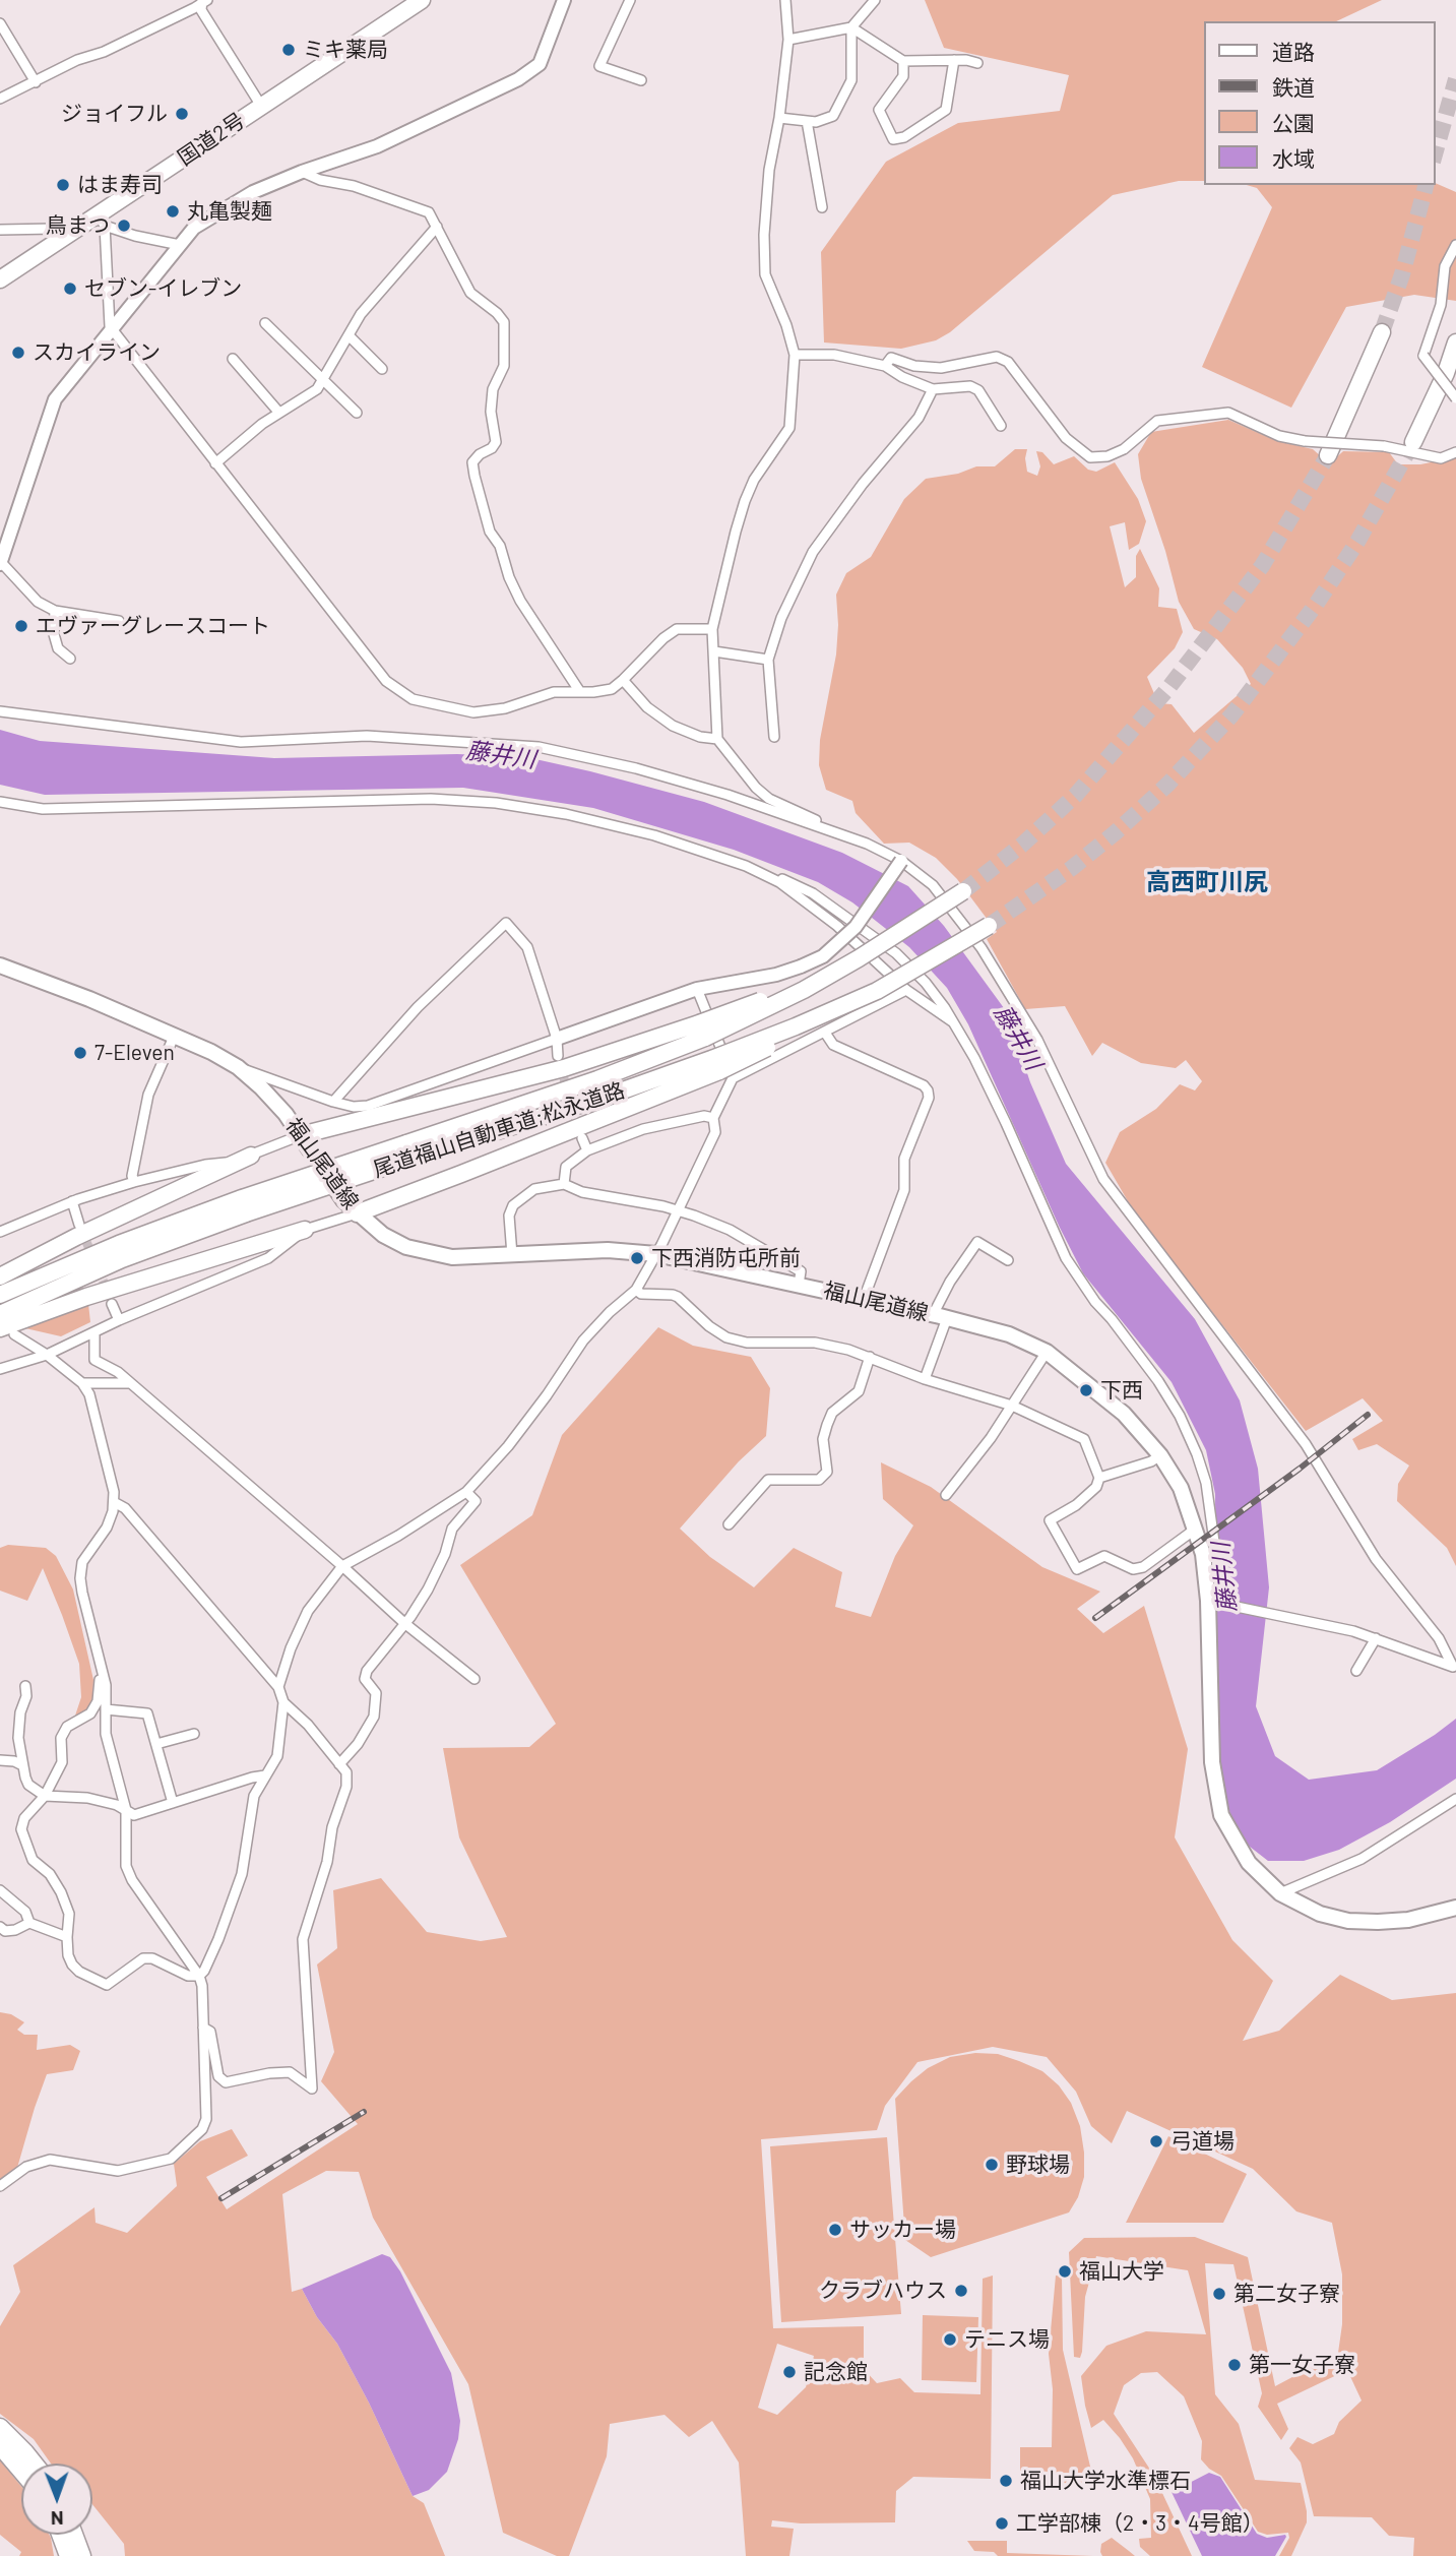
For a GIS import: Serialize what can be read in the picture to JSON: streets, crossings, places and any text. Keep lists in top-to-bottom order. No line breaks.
{"streets":{"highway":["国道2号","尾道福山自動車道;松永道路"],"main road":["福山尾道線"]},"districts":["高西町川尻"],"water":["藤井川"],"places":["ミキ薬局","ジョイフル","はま寿司","丸亀製麺","鳥まつ","セブン-イレブン","スカイライン","エヴァーグレースコート","7-Eleven","下西消防屯所前","下西","弓道場","野球場","サッカー場","福山大学","クラブハウス","第二女子寮","テニス場","第一女子寮","記念館","福山大学水準標石","工学部棟（2・3・4号館）"],"legend":["道路","鉄道","公園","水域"],"north":"bottom"}
